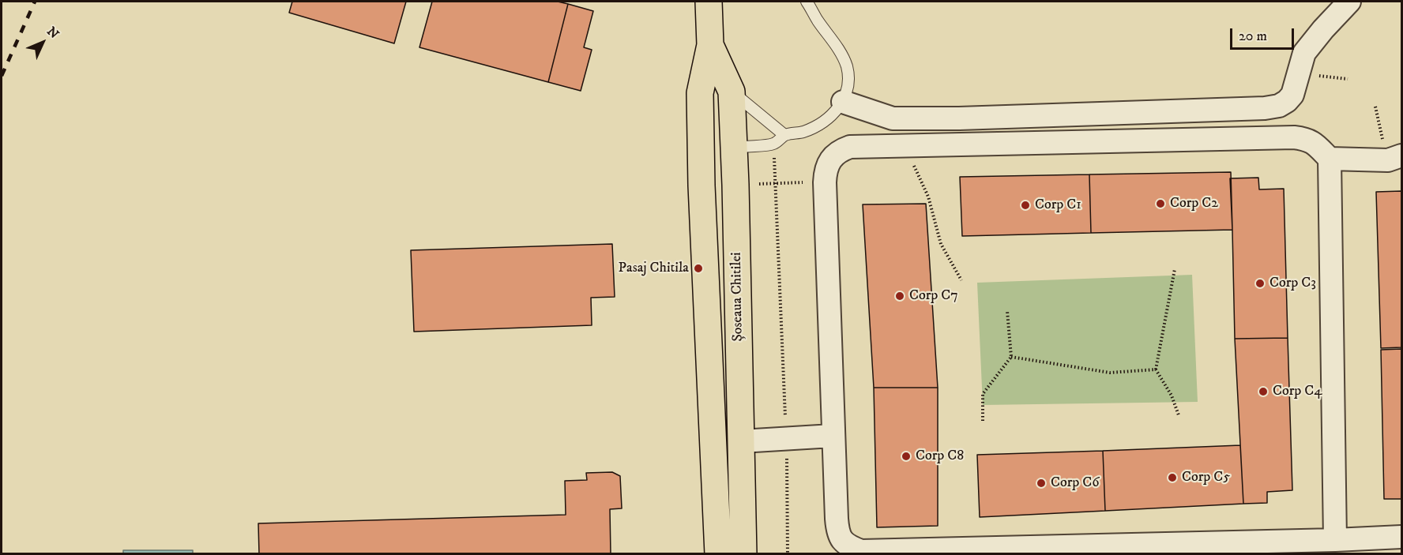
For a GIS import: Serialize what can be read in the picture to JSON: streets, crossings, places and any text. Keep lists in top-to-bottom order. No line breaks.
{"streets":{"main road":["Șoseaua Chitilei"]},"places":["Corp C2","Corp C1","Pasaj Chitila","Corp C3","Corp C7","Corp C4","Corp C8","Corp C5","Corp C6"],"scale_bar":"20 m","north":"top right"}
